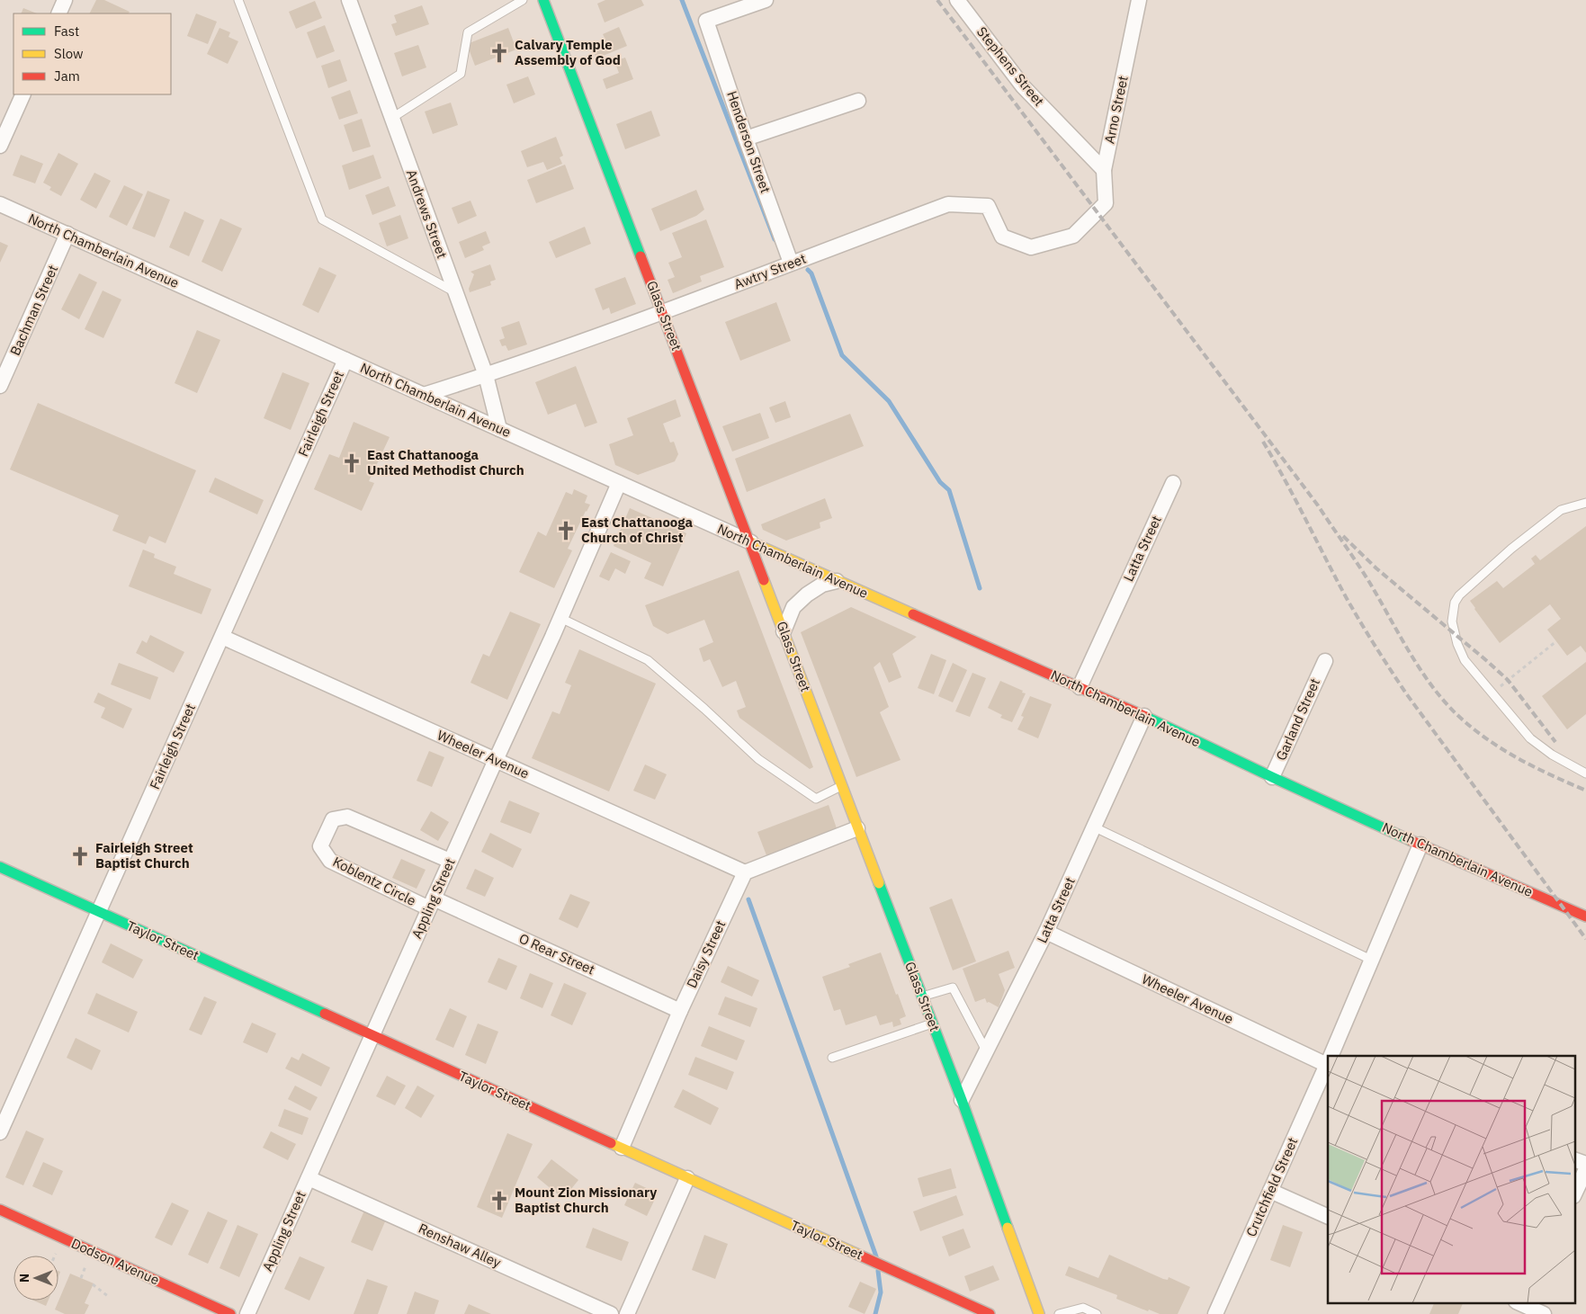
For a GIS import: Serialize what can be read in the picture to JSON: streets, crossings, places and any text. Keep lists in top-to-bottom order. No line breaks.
{"streets":{"street":["Stephens Street","Arno Street","Henderson Street","Andrews Street","North Chamberlain Avenue","Awtry Street","Bachman Street","Glass Street","Fairleigh Street","Latta Street","Garland Street","Wheeler Avenue","Koblentz Circle","Appling Street","Taylor Street","O Rear Street","Daisy Street","Crutchfield Street","Renshaw Alley","Dodson Avenue"]},"crossings":[["Stephens Street","Arno Street"],["Arno Street","Awtry Street"],["Henderson Street","Awtry Street"],["Andrews Street","North Chamberlain Avenue"],["Andrews Street","Awtry Street"],["North Chamberlain Avenue","Awtry Street"],["North Chamberlain Avenue","Bachman Street"],["North Chamberlain Avenue","Glass Street"],["North Chamberlain Avenue","Fairleigh Street"],["North Chamberlain Avenue","Latta Street"],["North Chamberlain Avenue","Garland Street"],["North Chamberlain Avenue","Appling Street"],["North Chamberlain Avenue","Crutchfield Street"],["Awtry Street","Glass Street"],["Glass Street","Latta Street"],["Fairleigh Street","Wheeler Avenue"],["Fairleigh Street","Taylor Street"],["Latta Street","Wheeler Avenue"],["Wheeler Avenue","Appling Street"],["Wheeler Avenue","Daisy Street"],["Koblentz Circle","Appling Street"],["Koblentz Circle","O Rear Street"],["Appling Street","Taylor Street"],["Appling Street","O Rear Street"],["Appling Street","Renshaw Alley"],["Taylor Street","Daisy Street"],["O Rear Street","Daisy Street"]],"places":{"church":["Calvary Temple Assembly of God","East Chattanooga United Methodist Church","East Chattanooga Church of Christ","Fairleigh Street Baptist Church","Mount Zion Missionary Baptist Church"]},"legend":["Fast","Slow","Jam"],"north":"left"}
